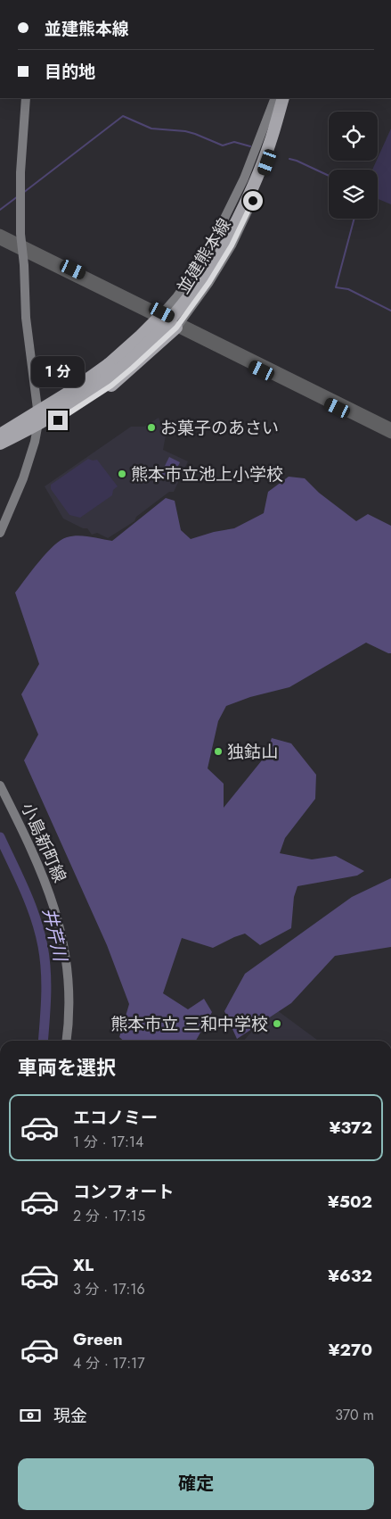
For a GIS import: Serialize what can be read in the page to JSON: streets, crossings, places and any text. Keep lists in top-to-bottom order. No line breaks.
{"streets":{"main road":["並建熊本線","小島新町線"]},"water":["井芹川"],"places":["お菓子のあさい","熊本市立池上小学校","独鈷山","熊本市立 三和中学校"],"page":{"banner":["並建熊本線","目的地"],"bubble":"1 分","heading":"車両を選択","list":[{"name":"エコノミー","note":"1 分 · 17:14","value":"¥372"},{"name":"コンフォート","note":"2 分 · 17:15","value":"¥502"},{"name":"XL","note":"3 分 · 17:16","value":"¥632"},{"name":"Green","note":"4 分 · 17:17","value":"¥270"}],"pay":["現金","370 m"],"buttons":"確定"}}
